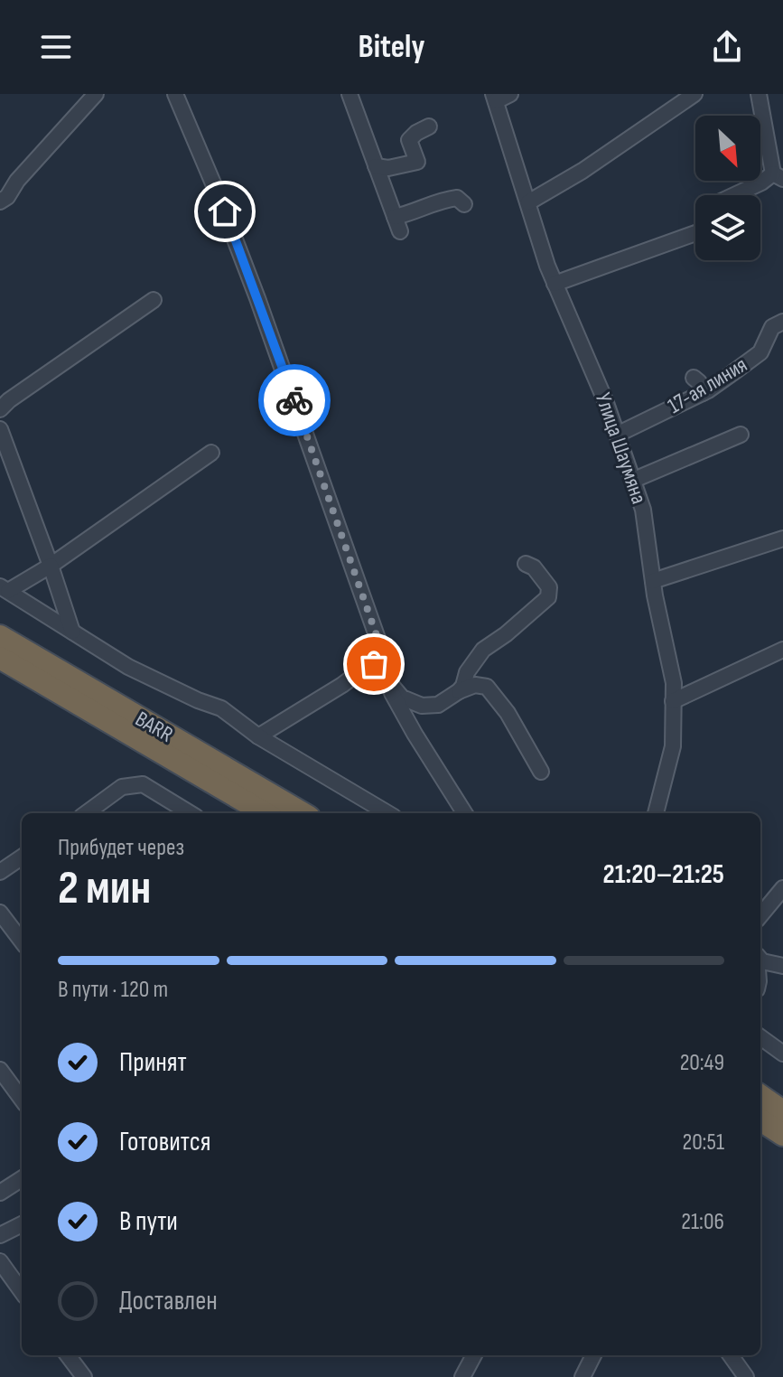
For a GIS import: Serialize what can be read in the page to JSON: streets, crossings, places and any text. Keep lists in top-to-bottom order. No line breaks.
{"streets":{"highway":["BARR"],"street":["17-ая линия","Улица Шаумяна"]},"crossings":[["17-ая линия","Улица Шаумяна"]],"north":"bottom right","page":{"header":"Bitely","heading":["2 мин","Прибудет через","21:20–21:25"],"bar":"В пути · 120 m","list":[["Принят","20:49"],["Готовится","20:51"],["В пути","21:06"],"Доставлен"]}}
